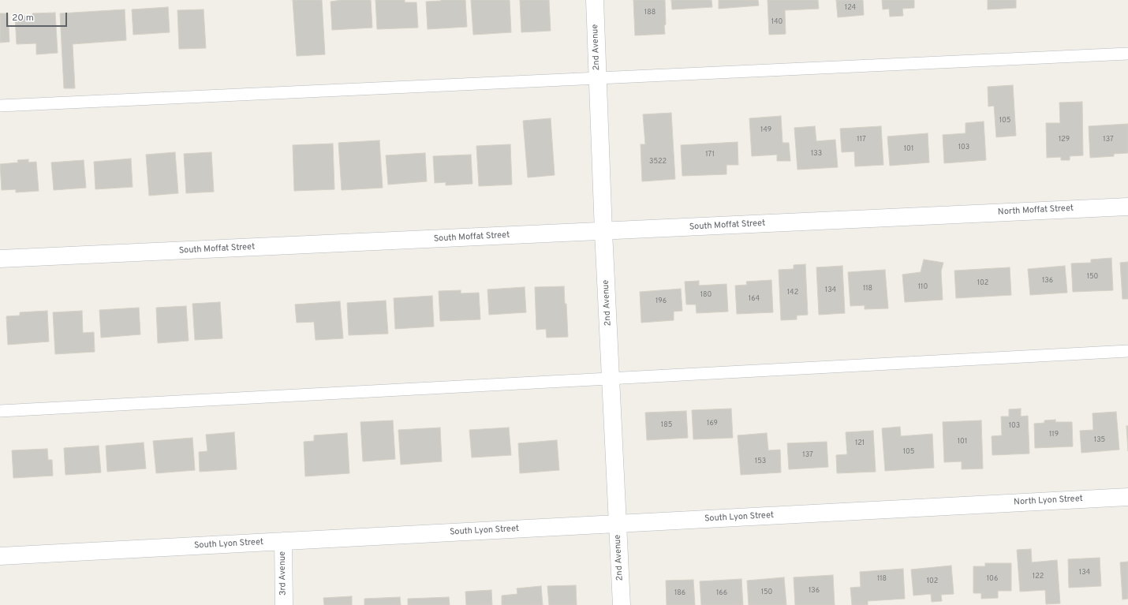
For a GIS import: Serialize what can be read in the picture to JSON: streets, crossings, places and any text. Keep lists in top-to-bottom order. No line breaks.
{"streets":{"street":["2nd Avenue","North Moffat Street","South Moffat Street","North Lyon Street","South Lyon Street","3rd Avenue"]},"crossings":[["2nd Avenue","South Moffat Street"],["2nd Avenue","South Lyon Street"],["North Moffat Street","South Moffat Street"],["North Lyon Street","South Lyon Street"],["South Lyon Street","3rd Avenue"]],"house_numbers":["124","188","140","105","149","117","129","137","103","101","133","171","3522","150","136","102","110","118","134","142","180","164","196","169","185","103","119","135","101","121","105","137","153","134","122","118","106","102","136","150","186","166"],"scale_bar":"20 m"}
